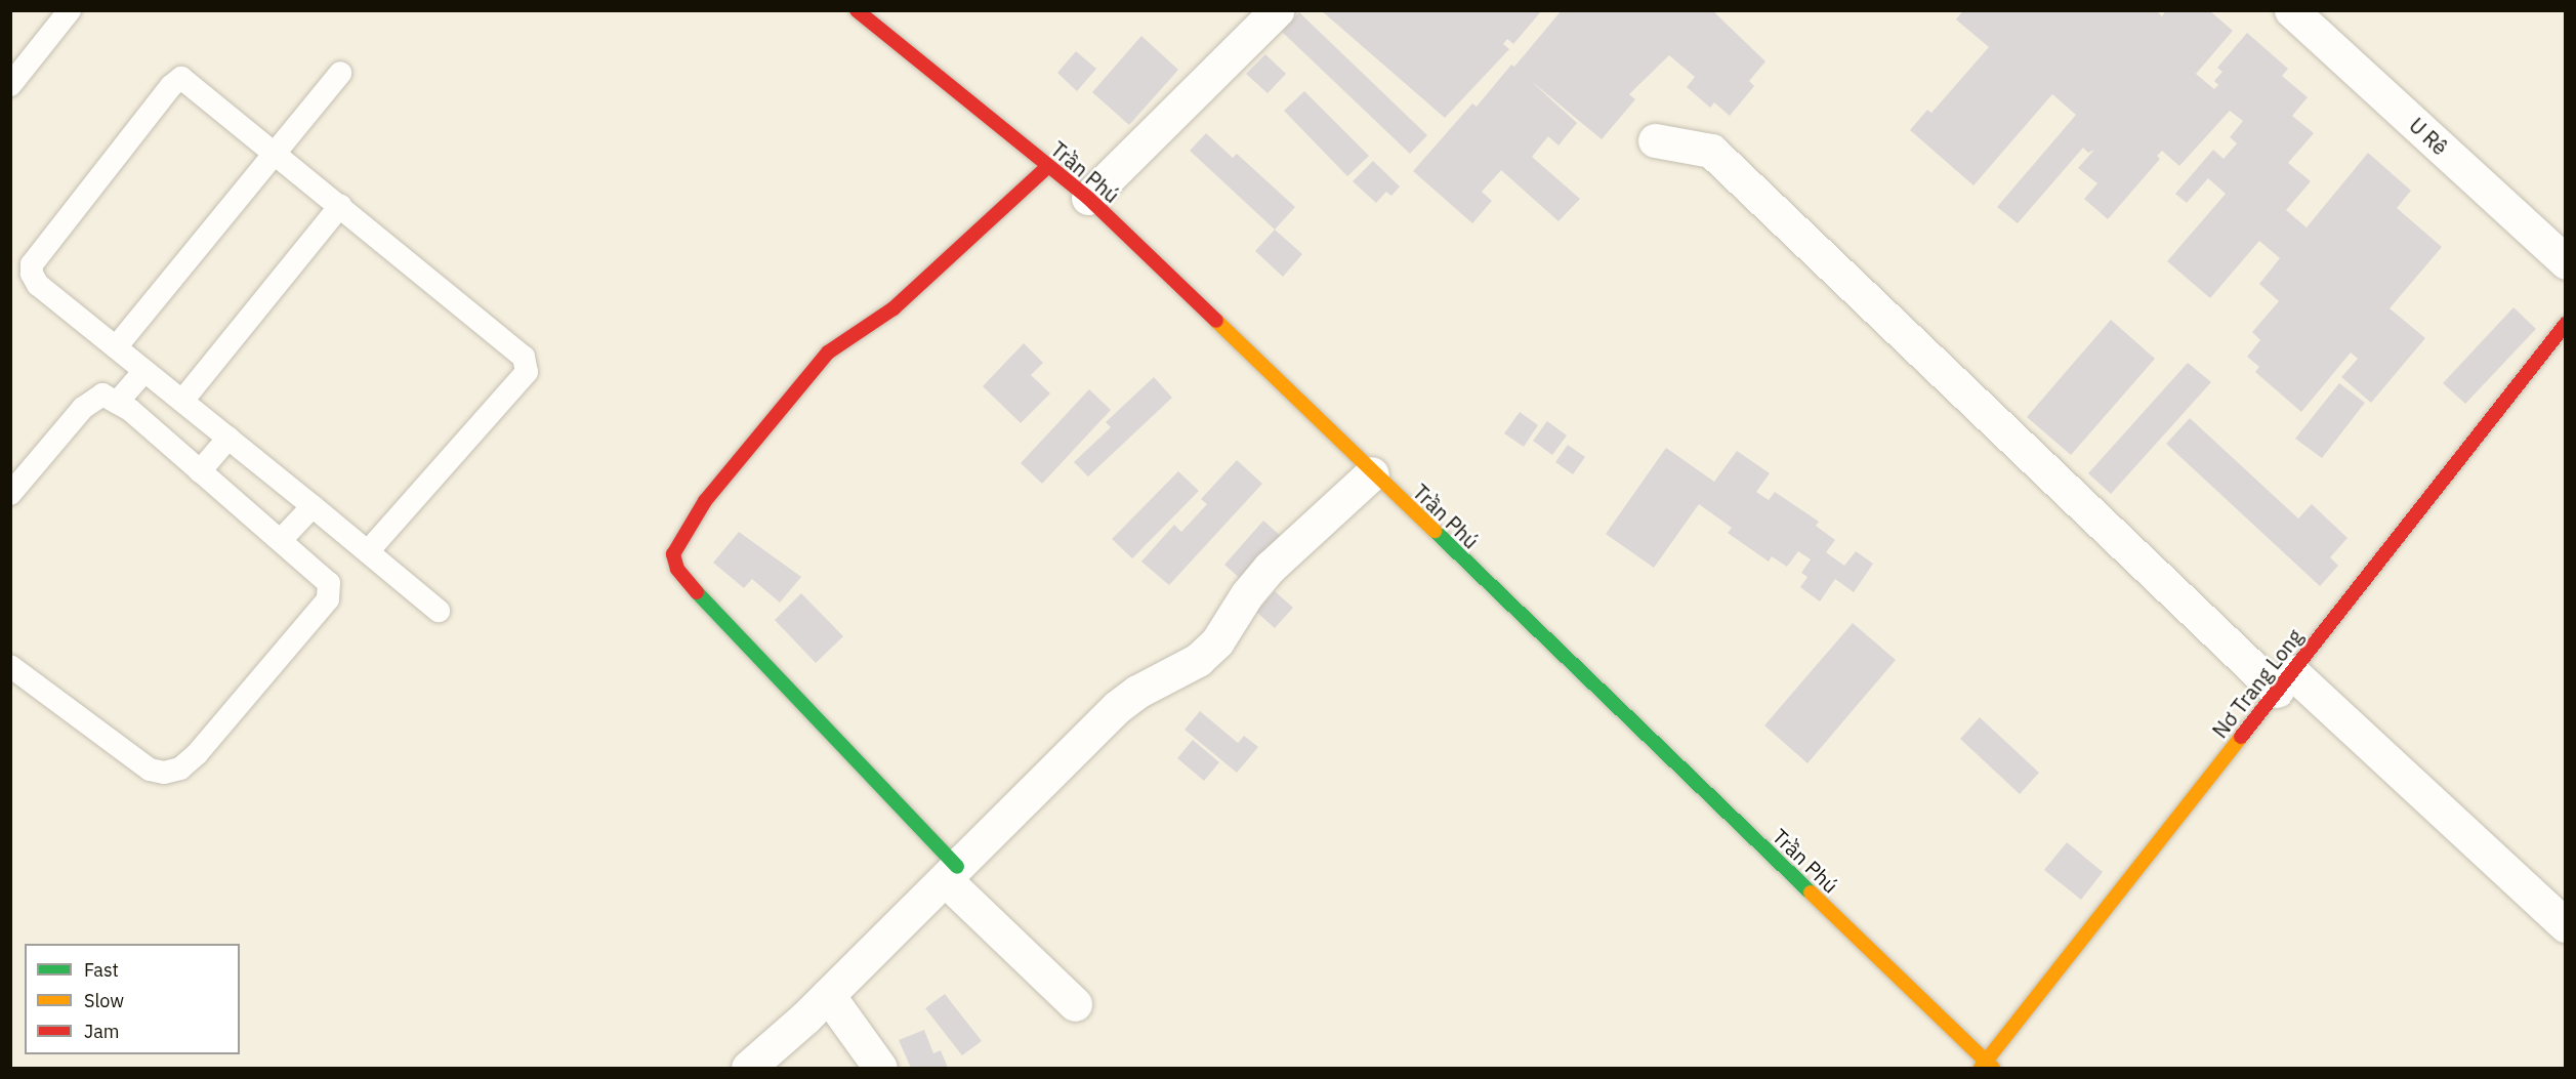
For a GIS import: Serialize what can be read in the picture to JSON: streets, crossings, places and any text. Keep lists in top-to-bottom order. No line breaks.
{"streets":{"street":["U Rê","Trần Phú","Nơ Trang Long"]},"crossings":[["Trần Phú","Nơ Trang Long"]],"legend":["Fast","Slow","Jam"]}
